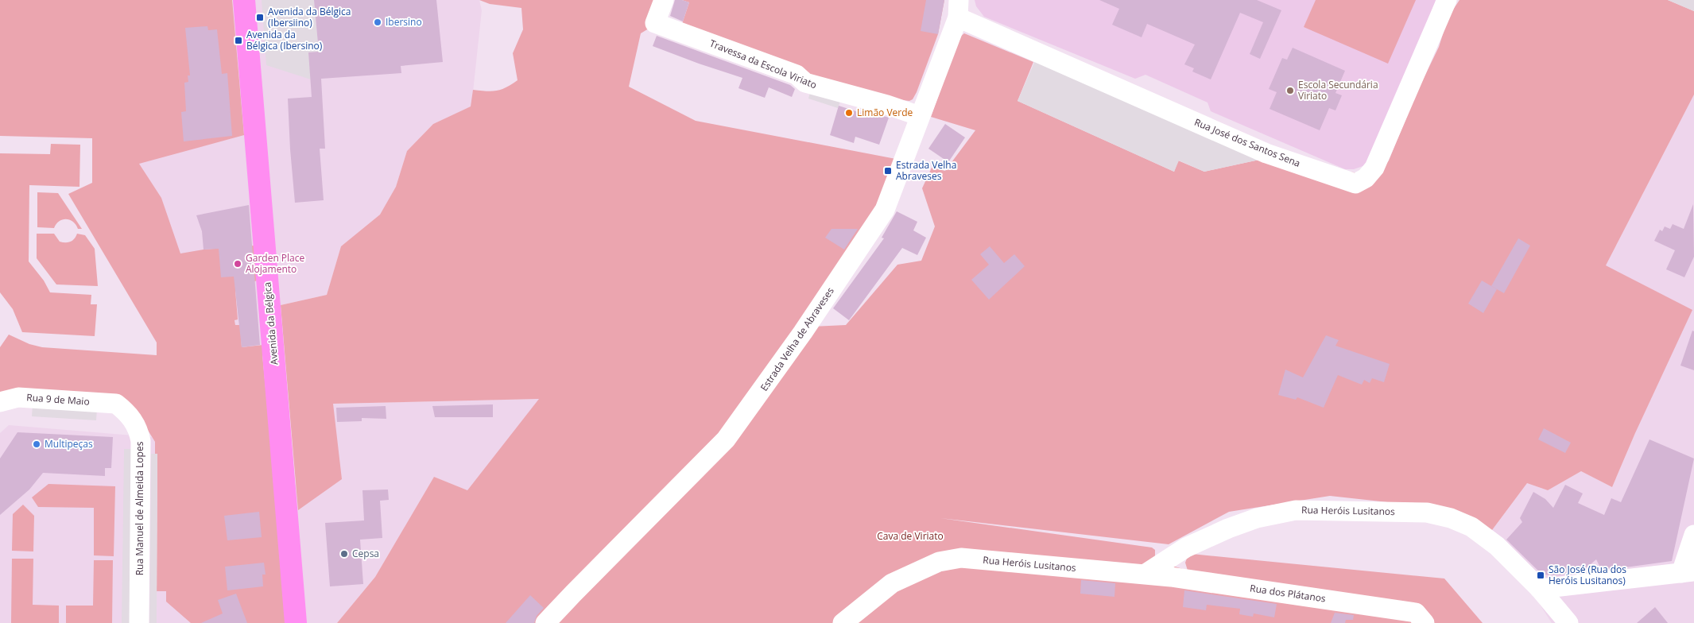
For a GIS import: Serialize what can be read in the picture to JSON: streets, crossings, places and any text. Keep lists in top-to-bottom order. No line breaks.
{"streets":{"main road":["Avenida da Bélgica"],"street":["Travessa da Escola Viriato","Rua José dos Santos Sena","Estrada Velha de Abraveses","Rua 9 de Maio","Rua Manuel de Almeida Lopes","Rua Heróis Lusitanos","Rua dos Plátanos"]},"crossings":[["Travessa da Escola Viriato","Estrada Velha de Abraveses"],["Rua José dos Santos Sena","Estrada Velha de Abraveses"],["Rua 9 de Maio","Rua Manuel de Almeida Lopes"],["Rua Heróis Lusitanos","Rua dos Plátanos"]],"parks":["Cava de Viriato"],"places":{"transit":["Avenida da Bélgica (Ibersiino)","Avenida da Bélgica (Ibersino)","Estrada Velha Abraveses","São José (Rua dos Heróis Lusitanos)"],"other":["Ibersino","Escola Secundária Viriato","Limão Verde","Garden Place Alojamento","Multipeças","Cepsa"]}}
